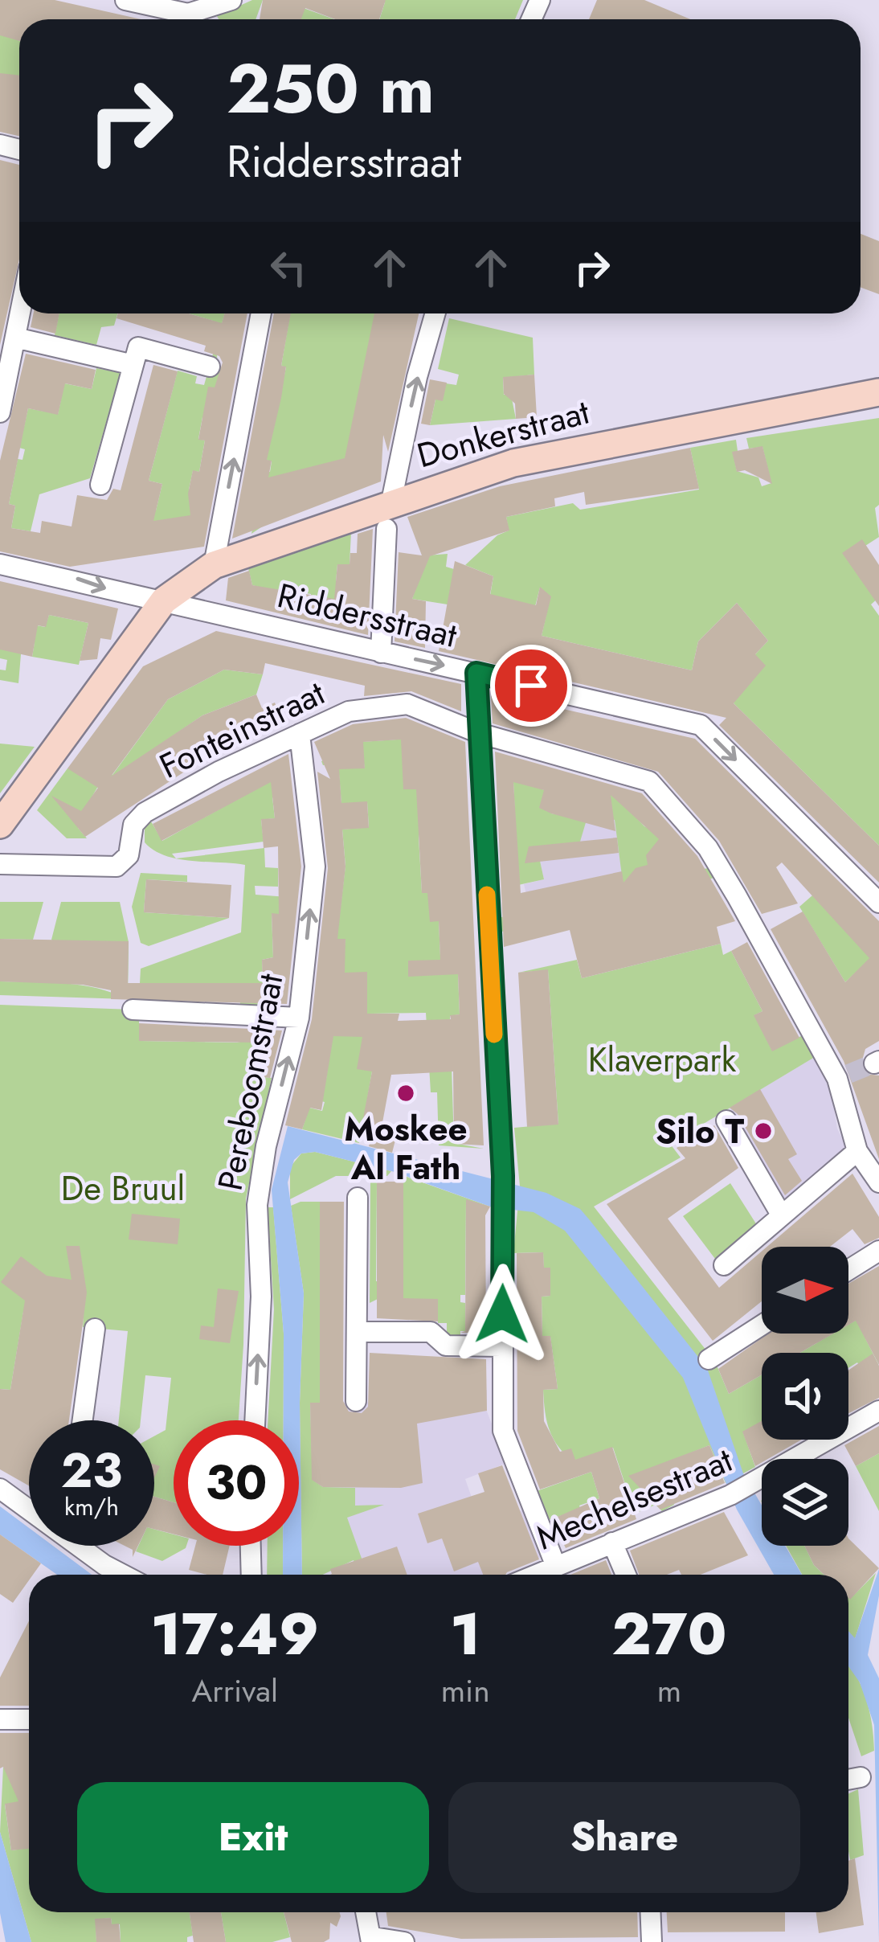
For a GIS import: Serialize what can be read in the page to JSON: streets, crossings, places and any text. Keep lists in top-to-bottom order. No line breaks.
{"streets":{"street":["Donkerstraat","Riddersstraat","Fonteinstraat","Pereboomstraat","Mechelsestraat"]},"crossings":[["Donkerstraat","Riddersstraat"],["Fonteinstraat","Pereboomstraat"]],"one_way":["Riddersstraat"],"parks":["Klaverpark","De Bruul"],"places":["Moskee Al Fath","Silo T"],"north":"right","page":{"turn":["250 m","Riddersstraat"],"speed":"23 km/h","limit":"30","eta":["17:49","Arrival","1","min","270","m"],"buttons":["Exit","Share"]}}
